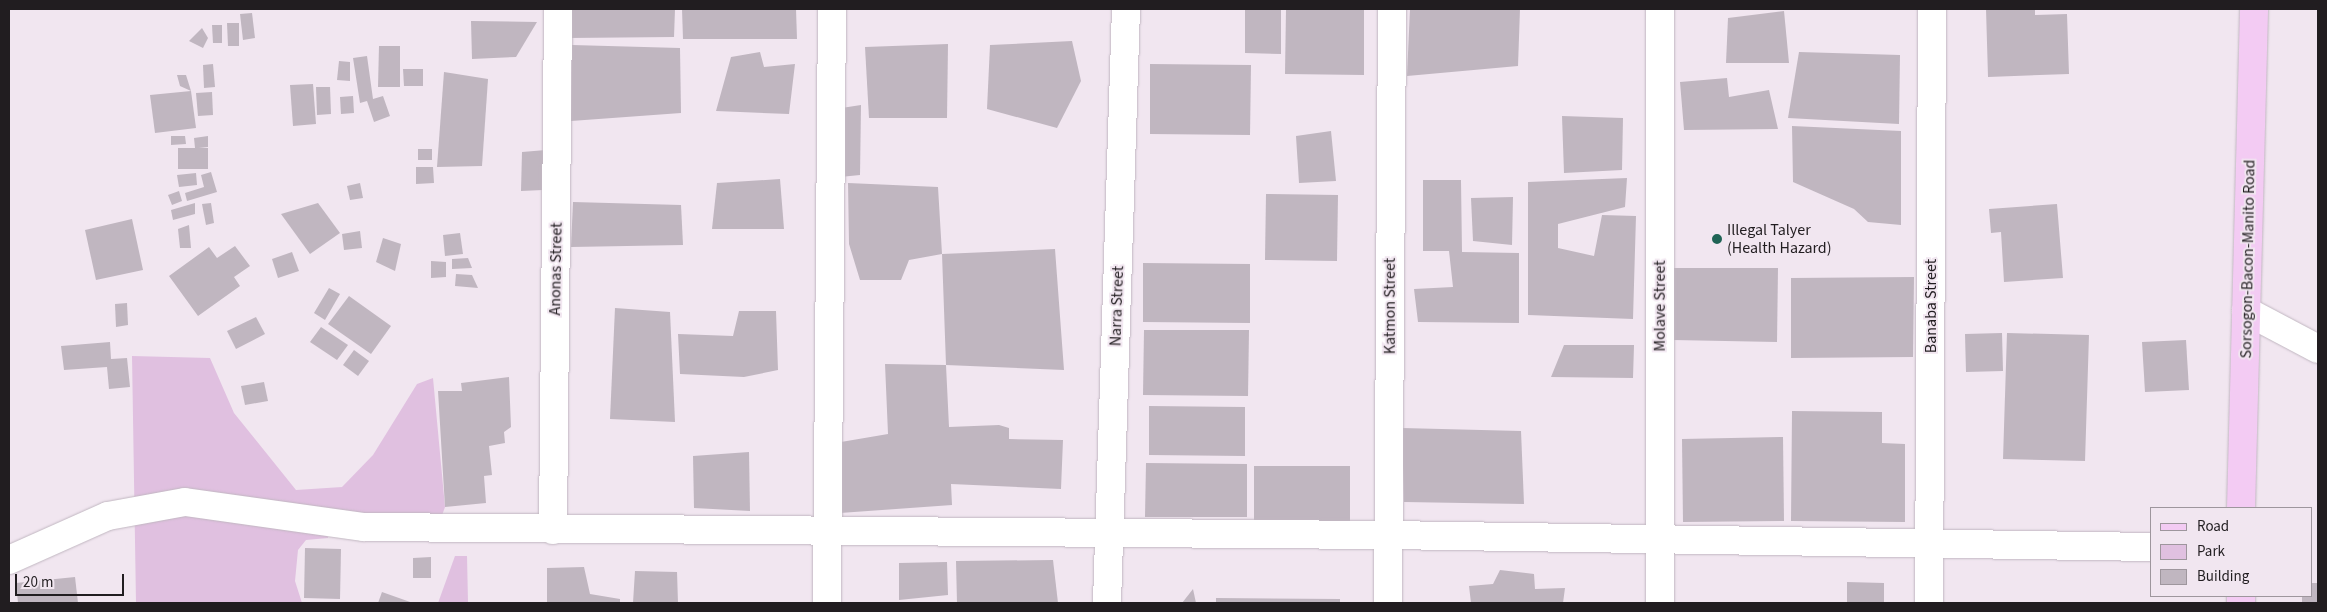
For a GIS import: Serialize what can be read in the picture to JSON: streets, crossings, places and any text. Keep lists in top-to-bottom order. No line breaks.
{"streets":{"main road":["Sorsogon-Bacon-Manito Road"],"street":["Anonas Street","Narra Street","Katmon Street","Molave Street","Banaba Street"]},"places":["Illegal Talyer (Health Hazard)"],"legend":["Road","Park","Building"],"scale_bar":"20 m"}
